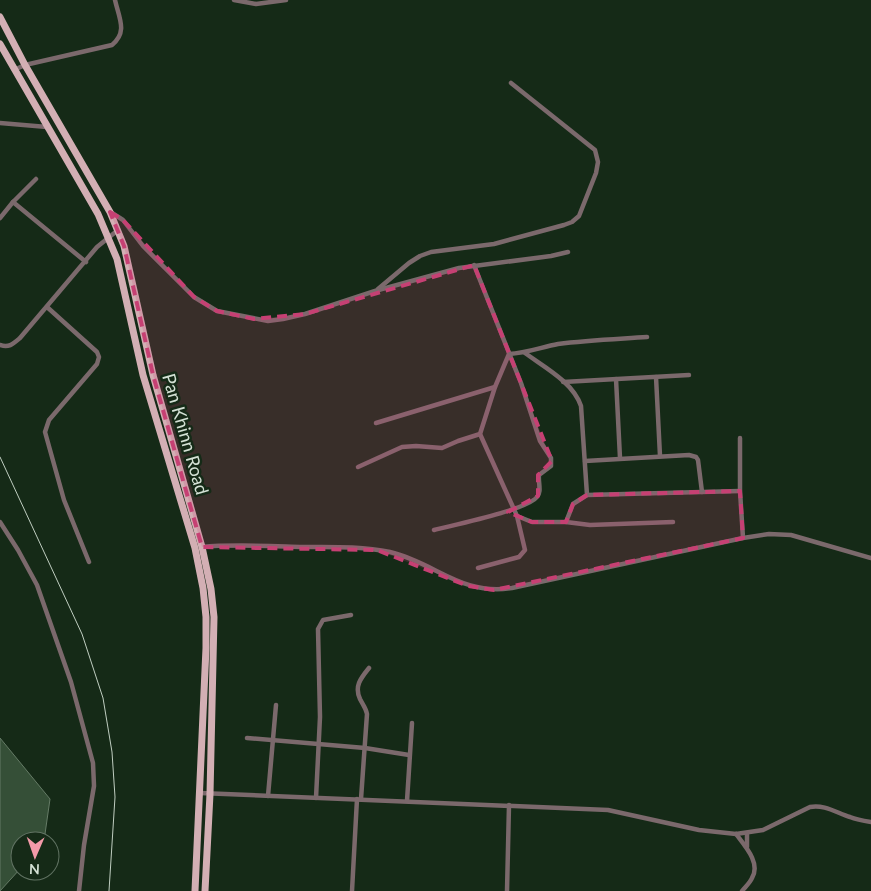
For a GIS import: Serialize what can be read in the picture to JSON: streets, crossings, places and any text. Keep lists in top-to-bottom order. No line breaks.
{"streets":{"main road":["Pan Khinn Road"]},"north":"bottom"}
